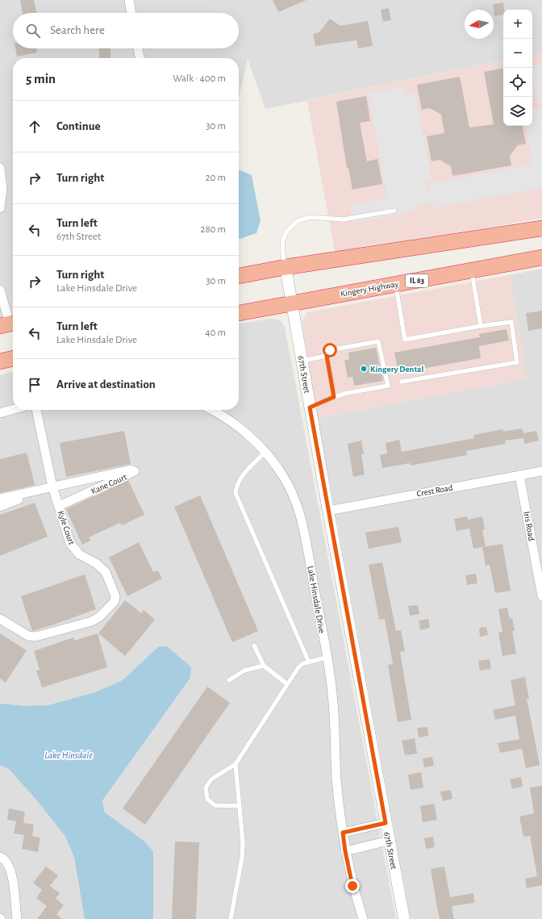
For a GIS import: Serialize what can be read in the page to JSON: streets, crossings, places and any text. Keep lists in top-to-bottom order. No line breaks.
{"streets":{"highway":["IL 83","Kingery Highway"],"street":["67th Street","Kane Court","Crest Road","Iris Road","Kyle Court","Lake Hinsdale Drive"]},"crossings":[["Kingery Highway","67th Street"],["67th Street","Crest Road"],["Kane Court","Kyle Court"],["Crest Road","Iris Road"]],"water":["Lake Hinsdale"],"places":["Kingery Dental"],"north":"left","page":{"map_buttons":["+","−"],"search":"Search here","heading":["5 min","Walk · 400 m"],"list":[["Continue","30 m"],["Turn right","20 m"],["Turn left","67th Street","280 m"],["Turn right","Lake Hinsdale Drive","30 m"],["Turn left","Lake Hinsdale Drive","40 m"],"Arrive at destination"]}}
